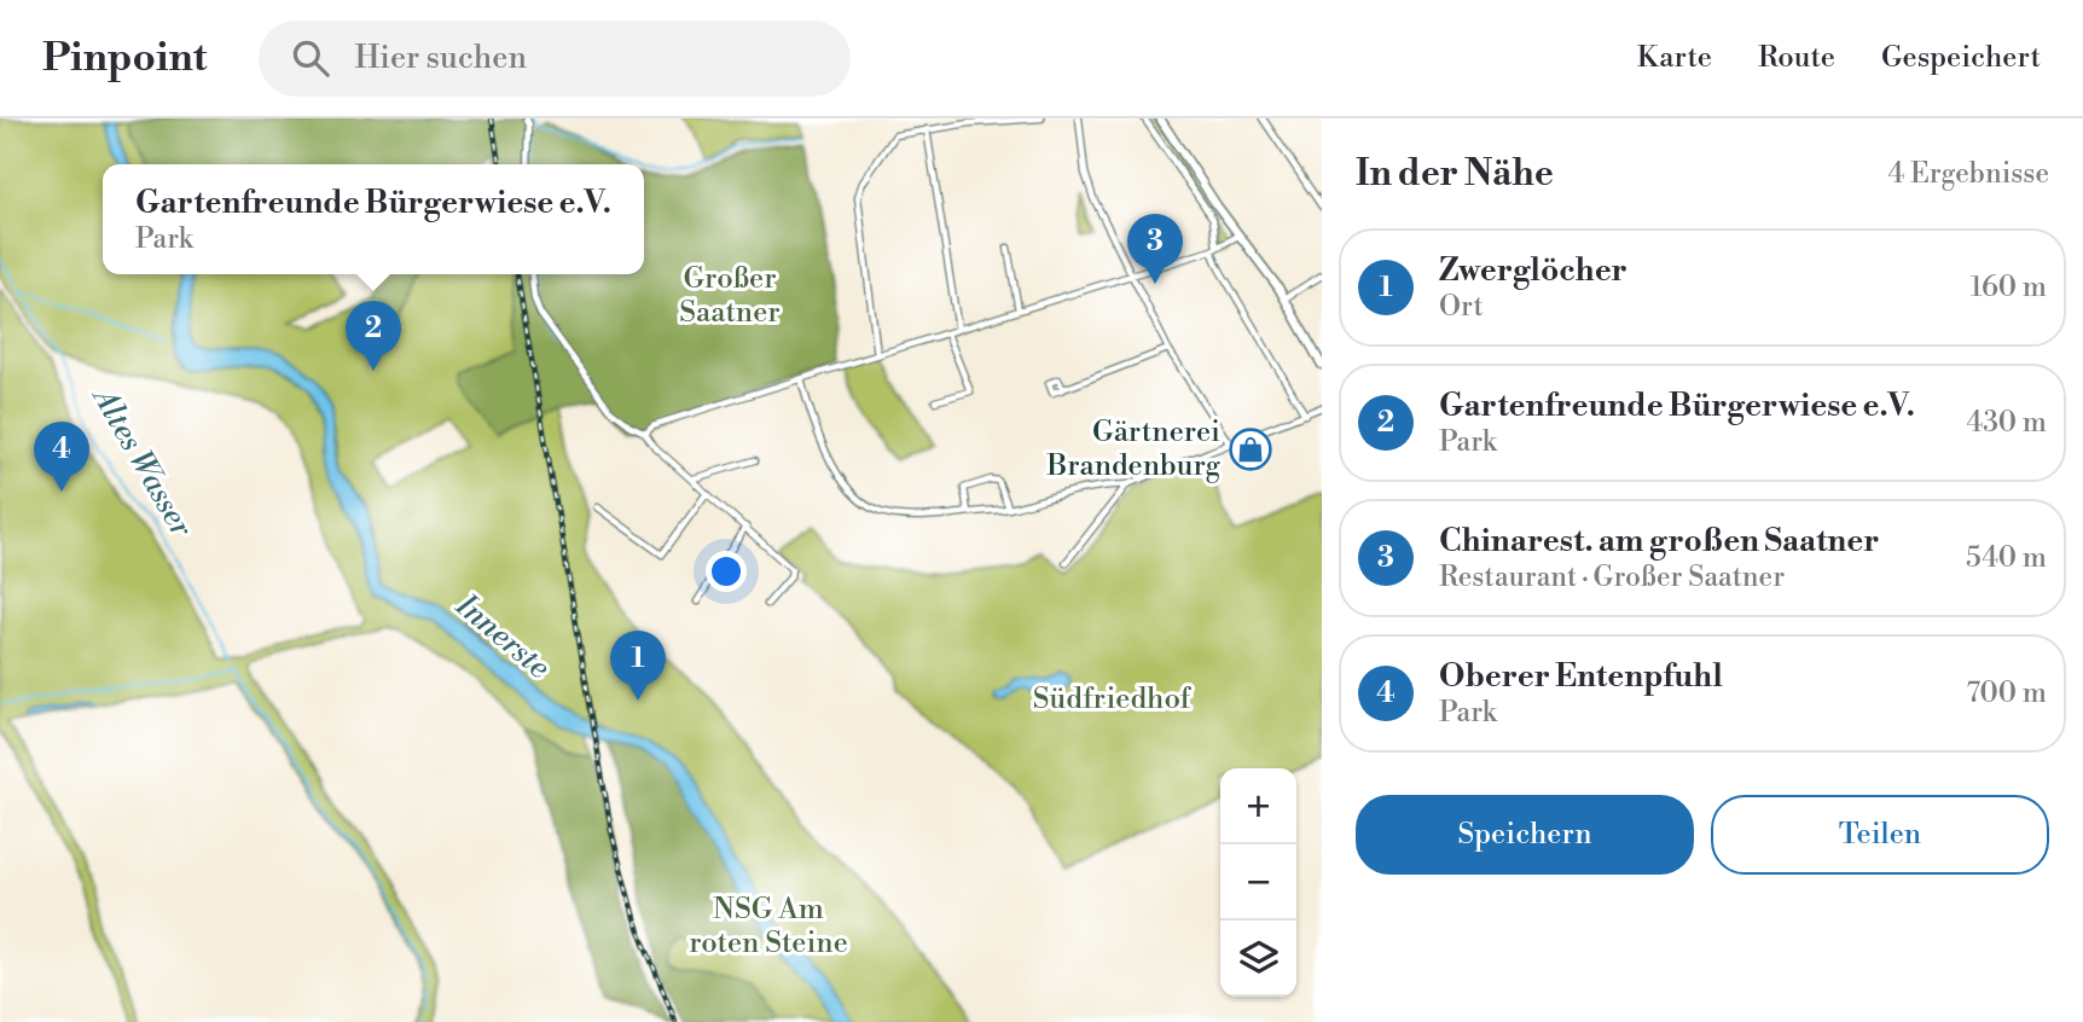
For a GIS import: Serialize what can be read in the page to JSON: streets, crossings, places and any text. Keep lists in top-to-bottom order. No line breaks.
{"water":["Altes Wasser","Innerste"],"parks":["Großer Saatner","Südfriedhof","NSG Am roten Steine"],"places":{"shop":["Gärtnerei Brandenburg"]},"page":{"header":"Pinpoint","search":"Hier suchen","nav":["Karte","Route","Gespeichert"],"heading":["In der Nähe","4 Ergebnisse"],"popup":["Gartenfreunde Bürgerwiese e.V.","Park"],"pins":["3","2","4","1"],"list":[{"mark":"1","name":"Zwerglöcher","note":"Ort","value":"160 m"},{"mark":"2","name":"Gartenfreunde Bürgerwiese e.V.","note":"Park","value":"430 m"},{"mark":"3","name":"Chinarest. am großen Saatner","note":"Restaurant · Großer Saatner","value":"540 m"},{"mark":"4","name":"Oberer Entenpfuhl","note":"Park","value":"700 m"}],"map_buttons":["+","−"],"buttons":["Speichern","Teilen"]}}
